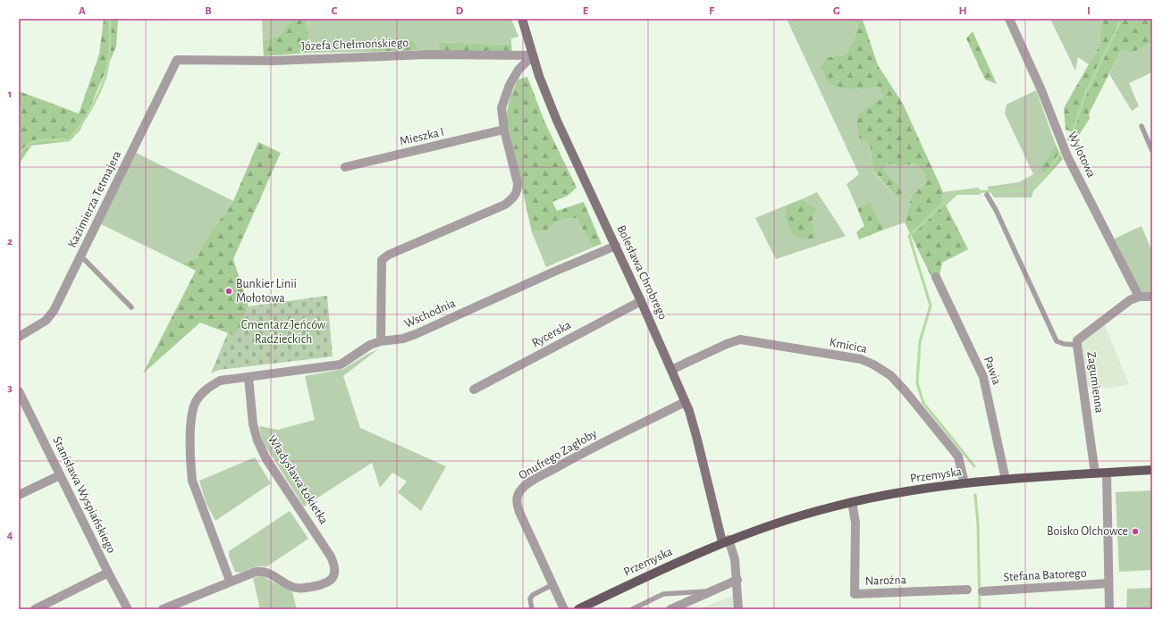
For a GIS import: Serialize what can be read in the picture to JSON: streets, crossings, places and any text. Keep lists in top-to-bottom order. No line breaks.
{"streets":{"main road":["Przemyska"],"street":["Józefa Chełmońskiego","Mieszka I","Wylotowa","Kazimierza Tetmajera","Bolesława Chrobrego","Wschodnia","Rycerska","Kmicica","Pawia","Zagumienna","Onufrego Zagłoby","Władysława Łokietka","Stanisława Wyspiańskiego","Stefana Batorego","Narożna"]},"crossings":[["Józefa Chełmońskiego","Kazimierza Tetmajera"],["Józefa Chełmońskiego","Bolesława Chrobrego"],["Wylotowa","Zagumienna"],["Bolesława Chrobrego","Wschodnia"],["Bolesława Chrobrego","Rycerska"],["Bolesława Chrobrego","Kmicica"],["Bolesława Chrobrego","Onufrego Zagłoby"],["Bolesława Chrobrego","Przemyska"],["Wschodnia","Władysława Łokietka"],["Kmicica","Przemyska"],["Pawia","Przemyska"],["Zagumienna","Przemyska"],["Przemyska","Narożna"]],"parks":["Cmentarz Jeńców Radzieckich"],"places":["Bunkier Linii Mołotowa","Boisko Olchowce"],"grid":{"columns":["A","B","C","D","E","F","G","H","I"],"rows":["1","2","3","4"]}}
